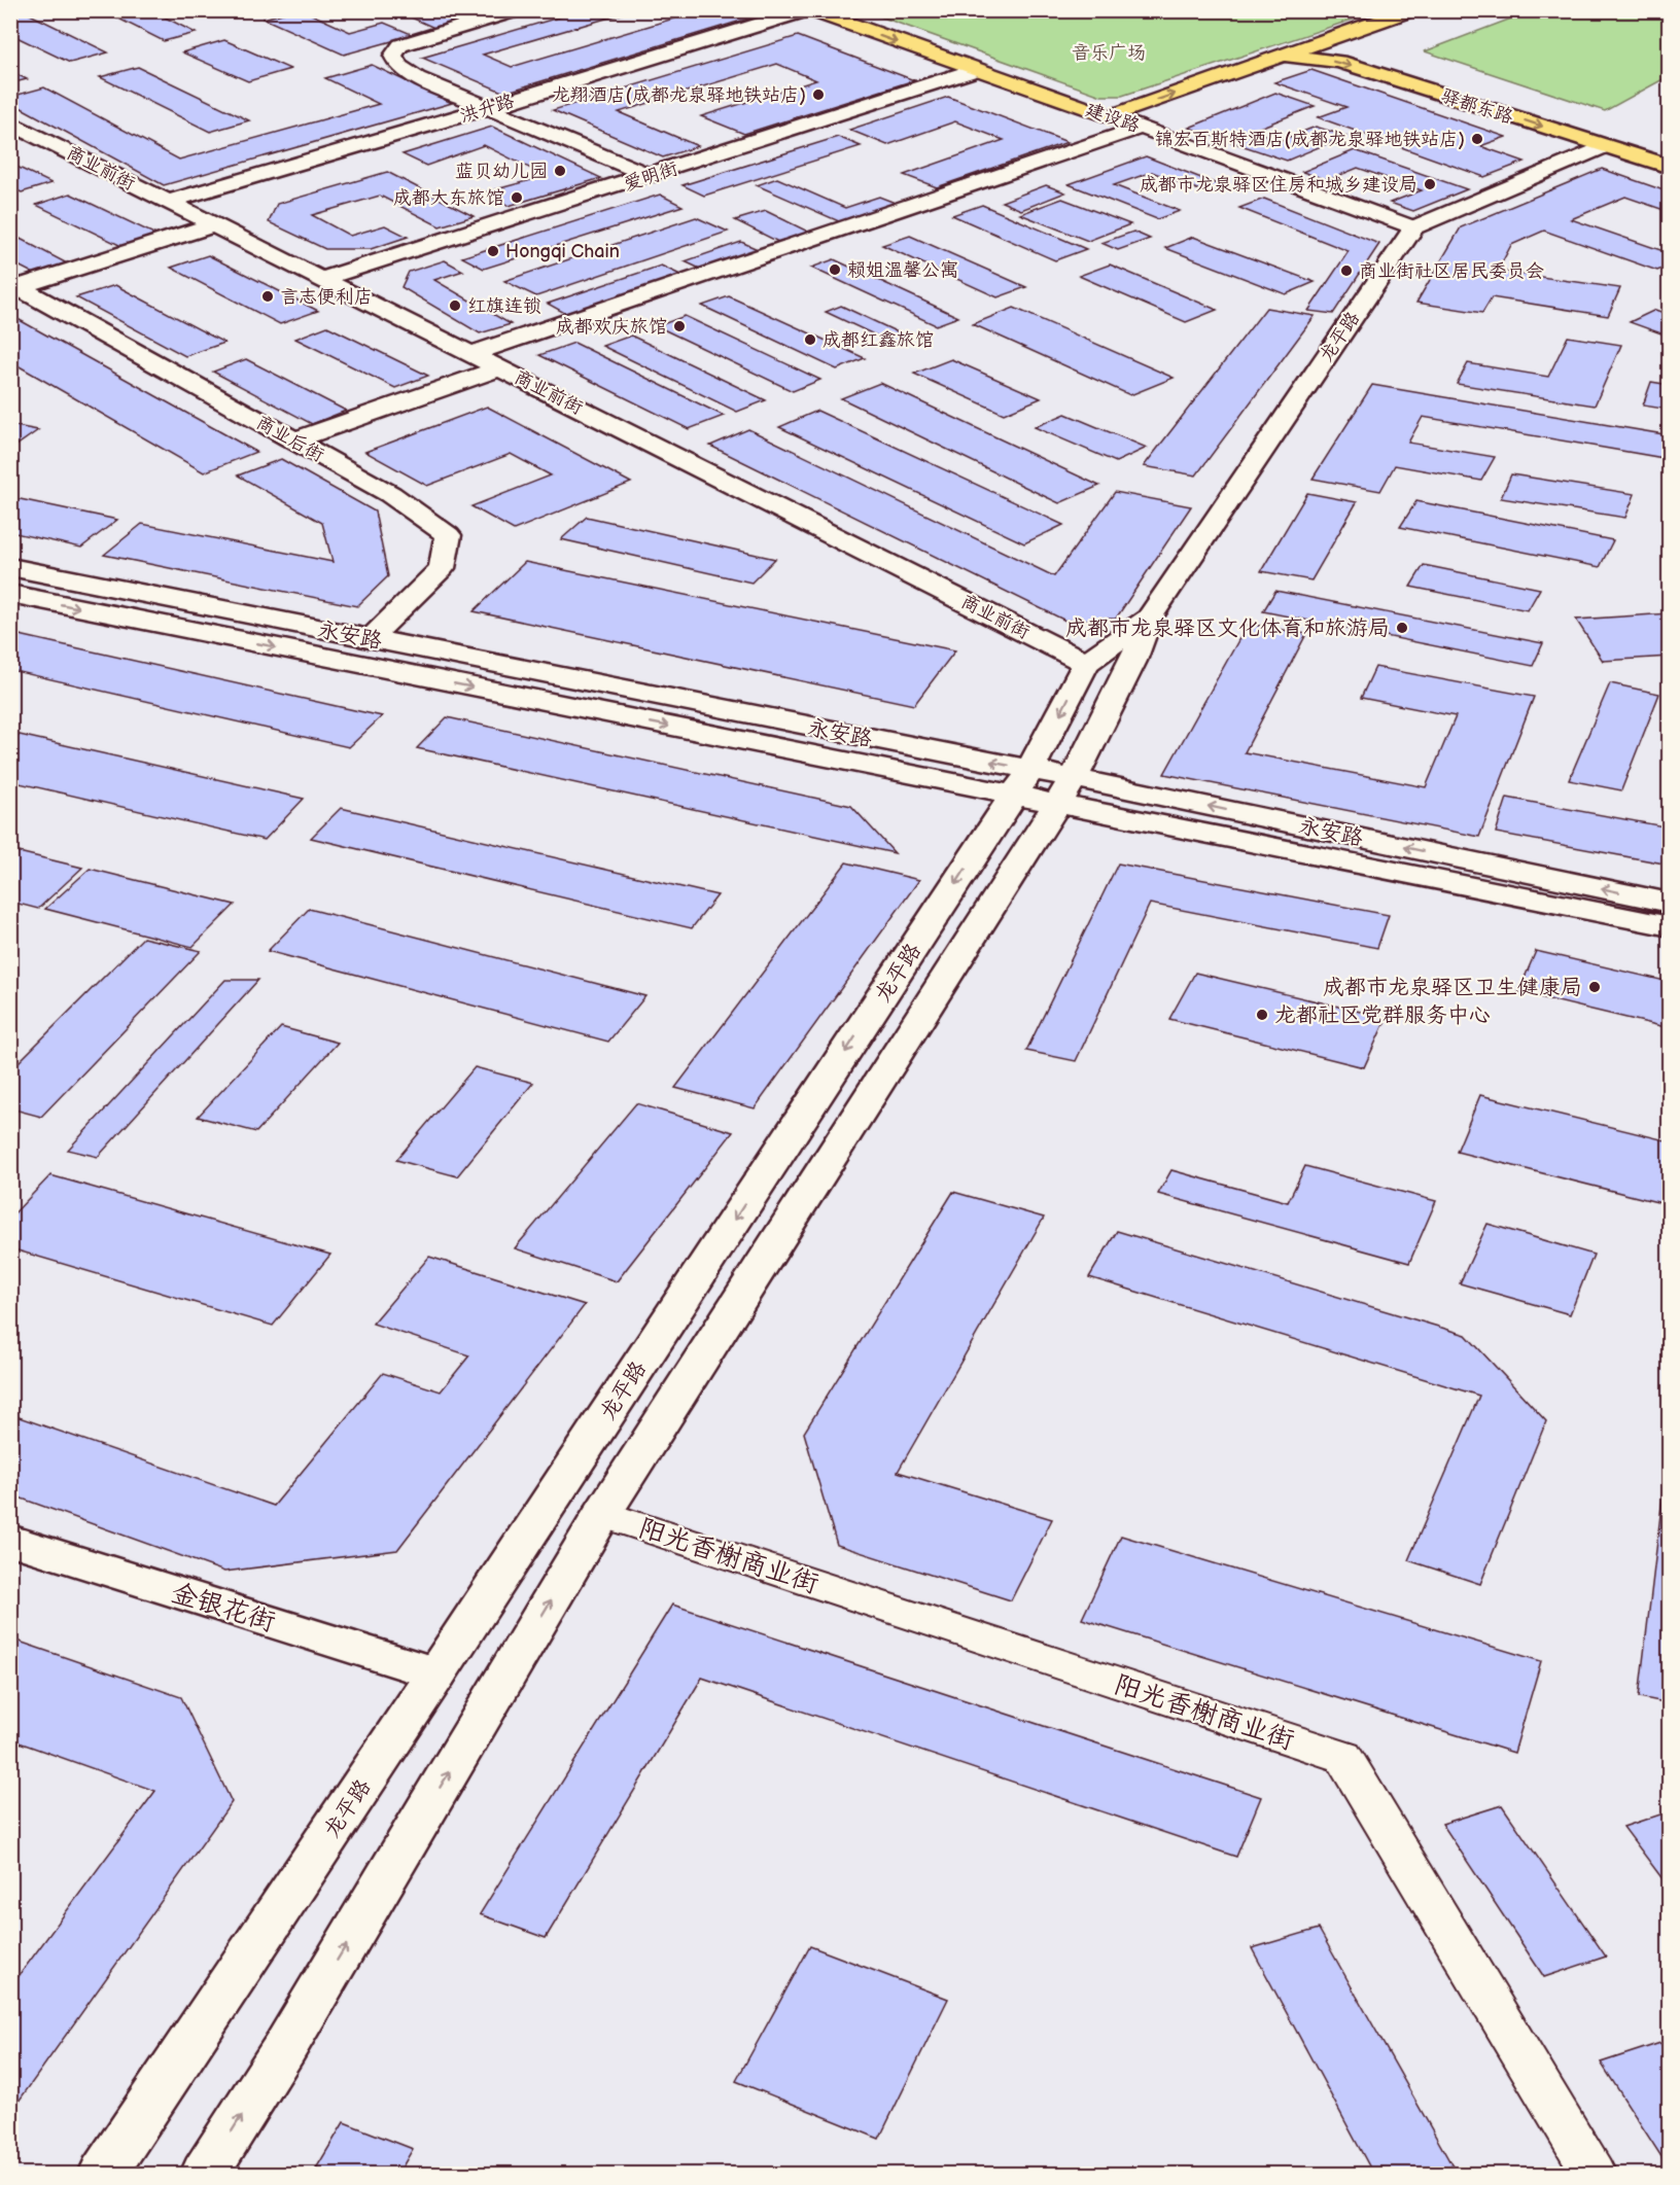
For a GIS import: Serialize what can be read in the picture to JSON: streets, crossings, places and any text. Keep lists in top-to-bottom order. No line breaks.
{"streets":{"highway":["驿都东路","建设路"],"street":["洪升路","商业前街","爱明街","龙平路","商业后街","永安路","阳光香榭商业街","金银花街"]},"crossings":[["驿都东路","建设路"],["洪升路","商业前街"],["建设路","爱明街"],["建设路","龙平路"],["商业前街","爱明街"],["商业前街","龙平路"],["龙平路","永安路"],["龙平路","阳光香榭商业街"],["龙平路","金银花街"],["商业后街","永安路"]],"parks":["音乐广场"],"places":["龙翔酒店(成都龙泉驿地铁站店)","锦宏百斯特酒店(成都龙泉驿地铁站店)","蓝贝幼儿园","成都市龙泉驿区住房和城乡建设局","成都大东旅馆","Hongqi Chain","赖姐温馨公寓","商业街社区居民委员会","言志便利店","红旗连锁","成都欢庆旅馆","成都红鑫旅馆","成都市龙泉驿区文化体育和旅游局","成都市龙泉驿区卫生健康局","龙都社区党群服务中心"]}
